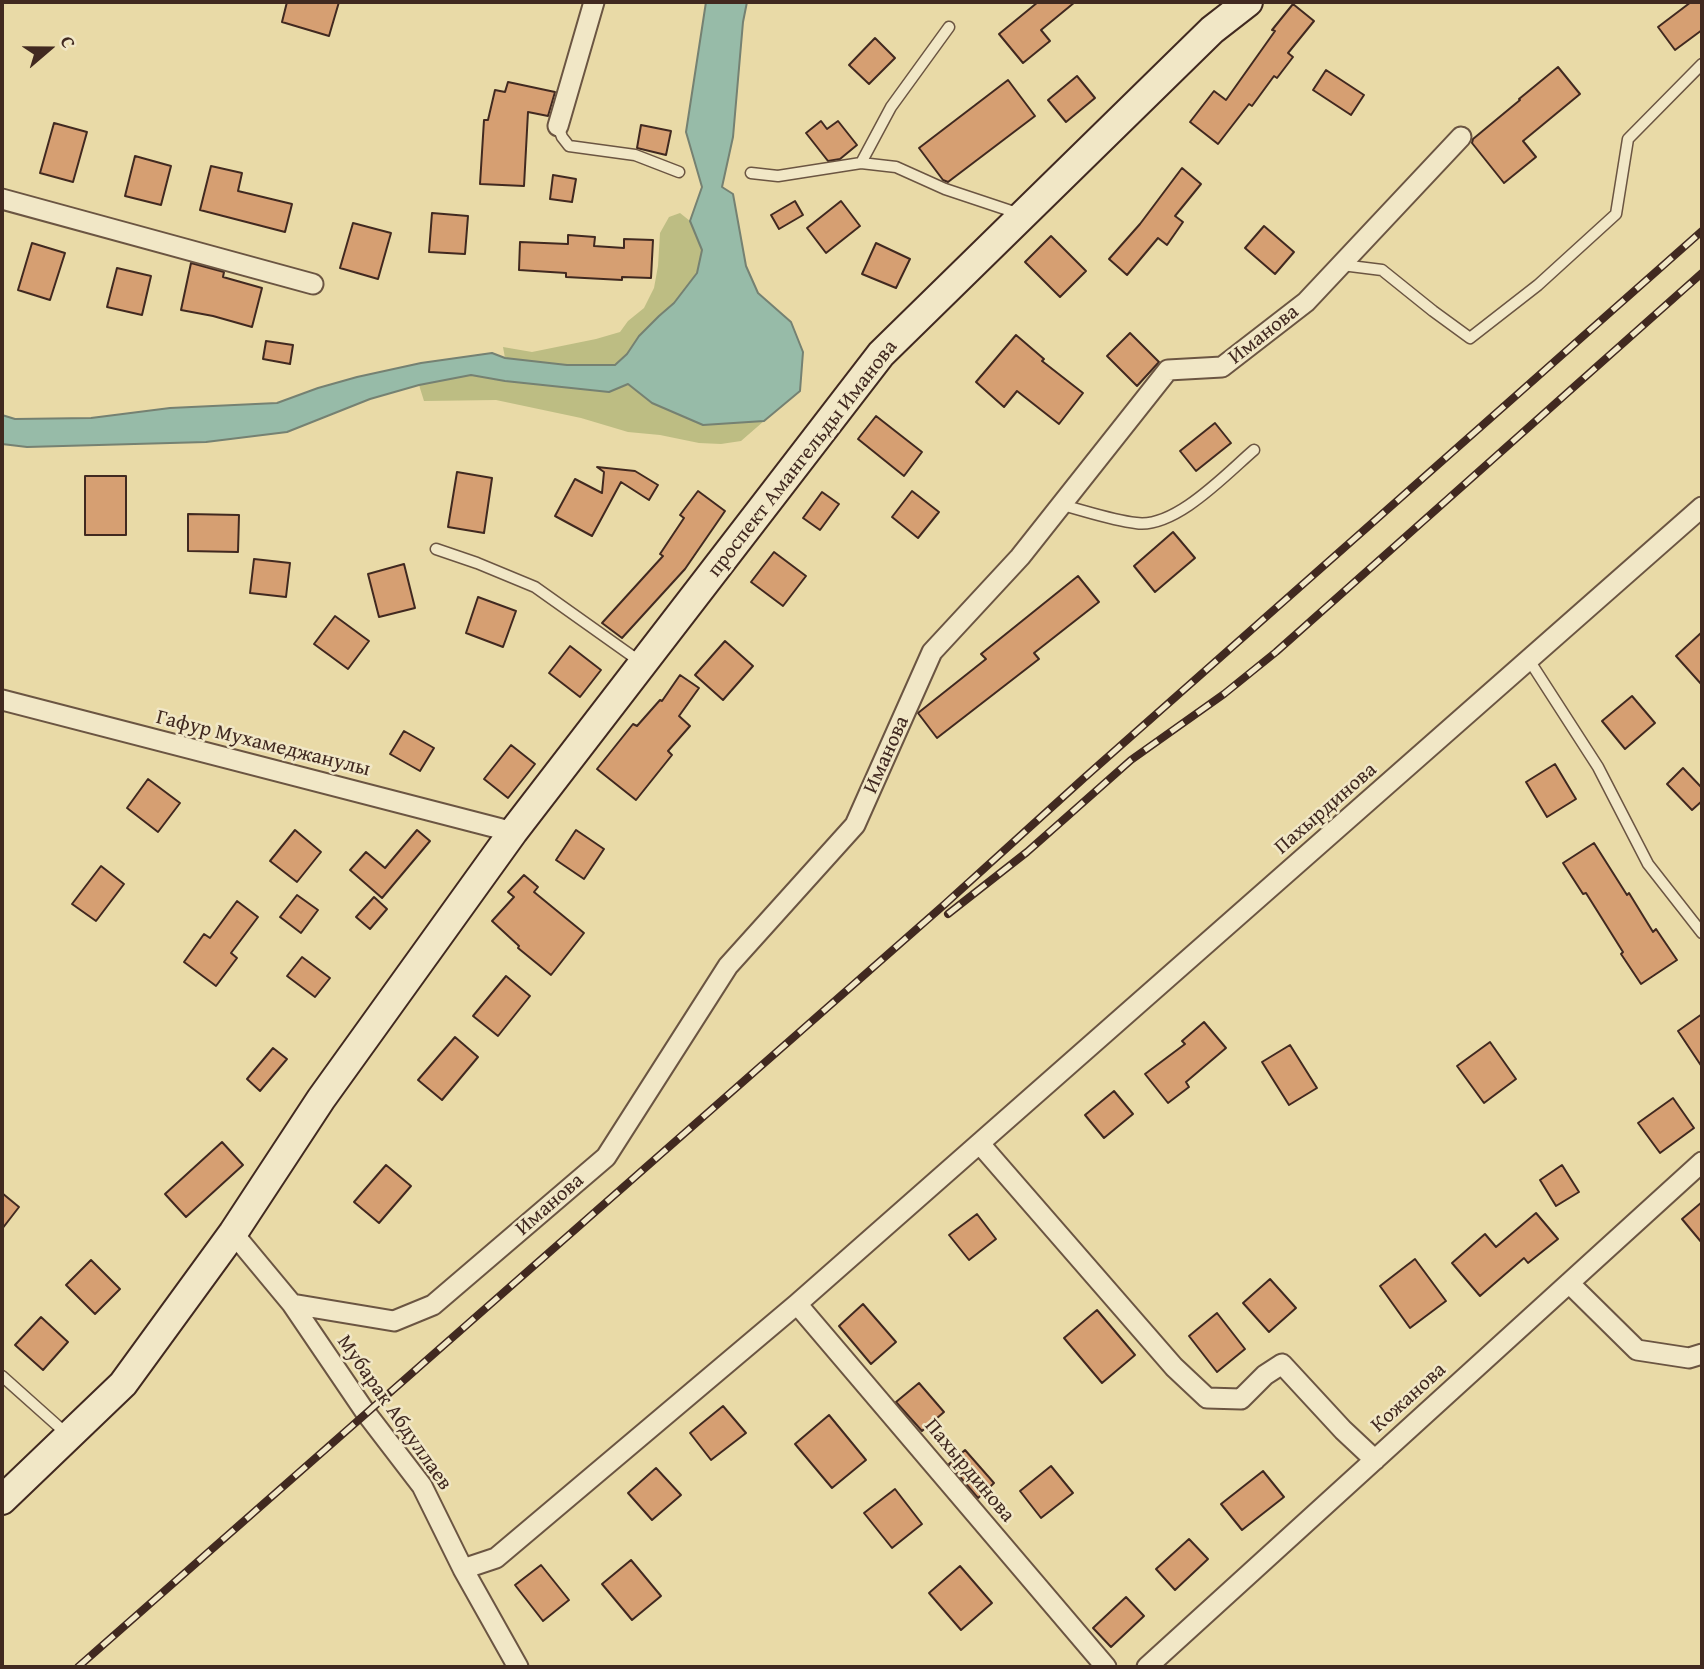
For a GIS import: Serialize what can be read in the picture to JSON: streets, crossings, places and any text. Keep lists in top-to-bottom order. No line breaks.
{"streets":{"main road":["проспект Амангельды Иманова"],"street":["Иманова","Гафур Мухамеджанулы","Пахырдинова","Кожанова","Мубарак Абдуллаев"]},"crossings":[["Иманова","Мубарак Абдуллаев"],["проспект Амангельды Иманова","Гафур Мухамеджанулы"],["Пахырдинова","Мубарак Абдуллаев"]],"north":"right"}
